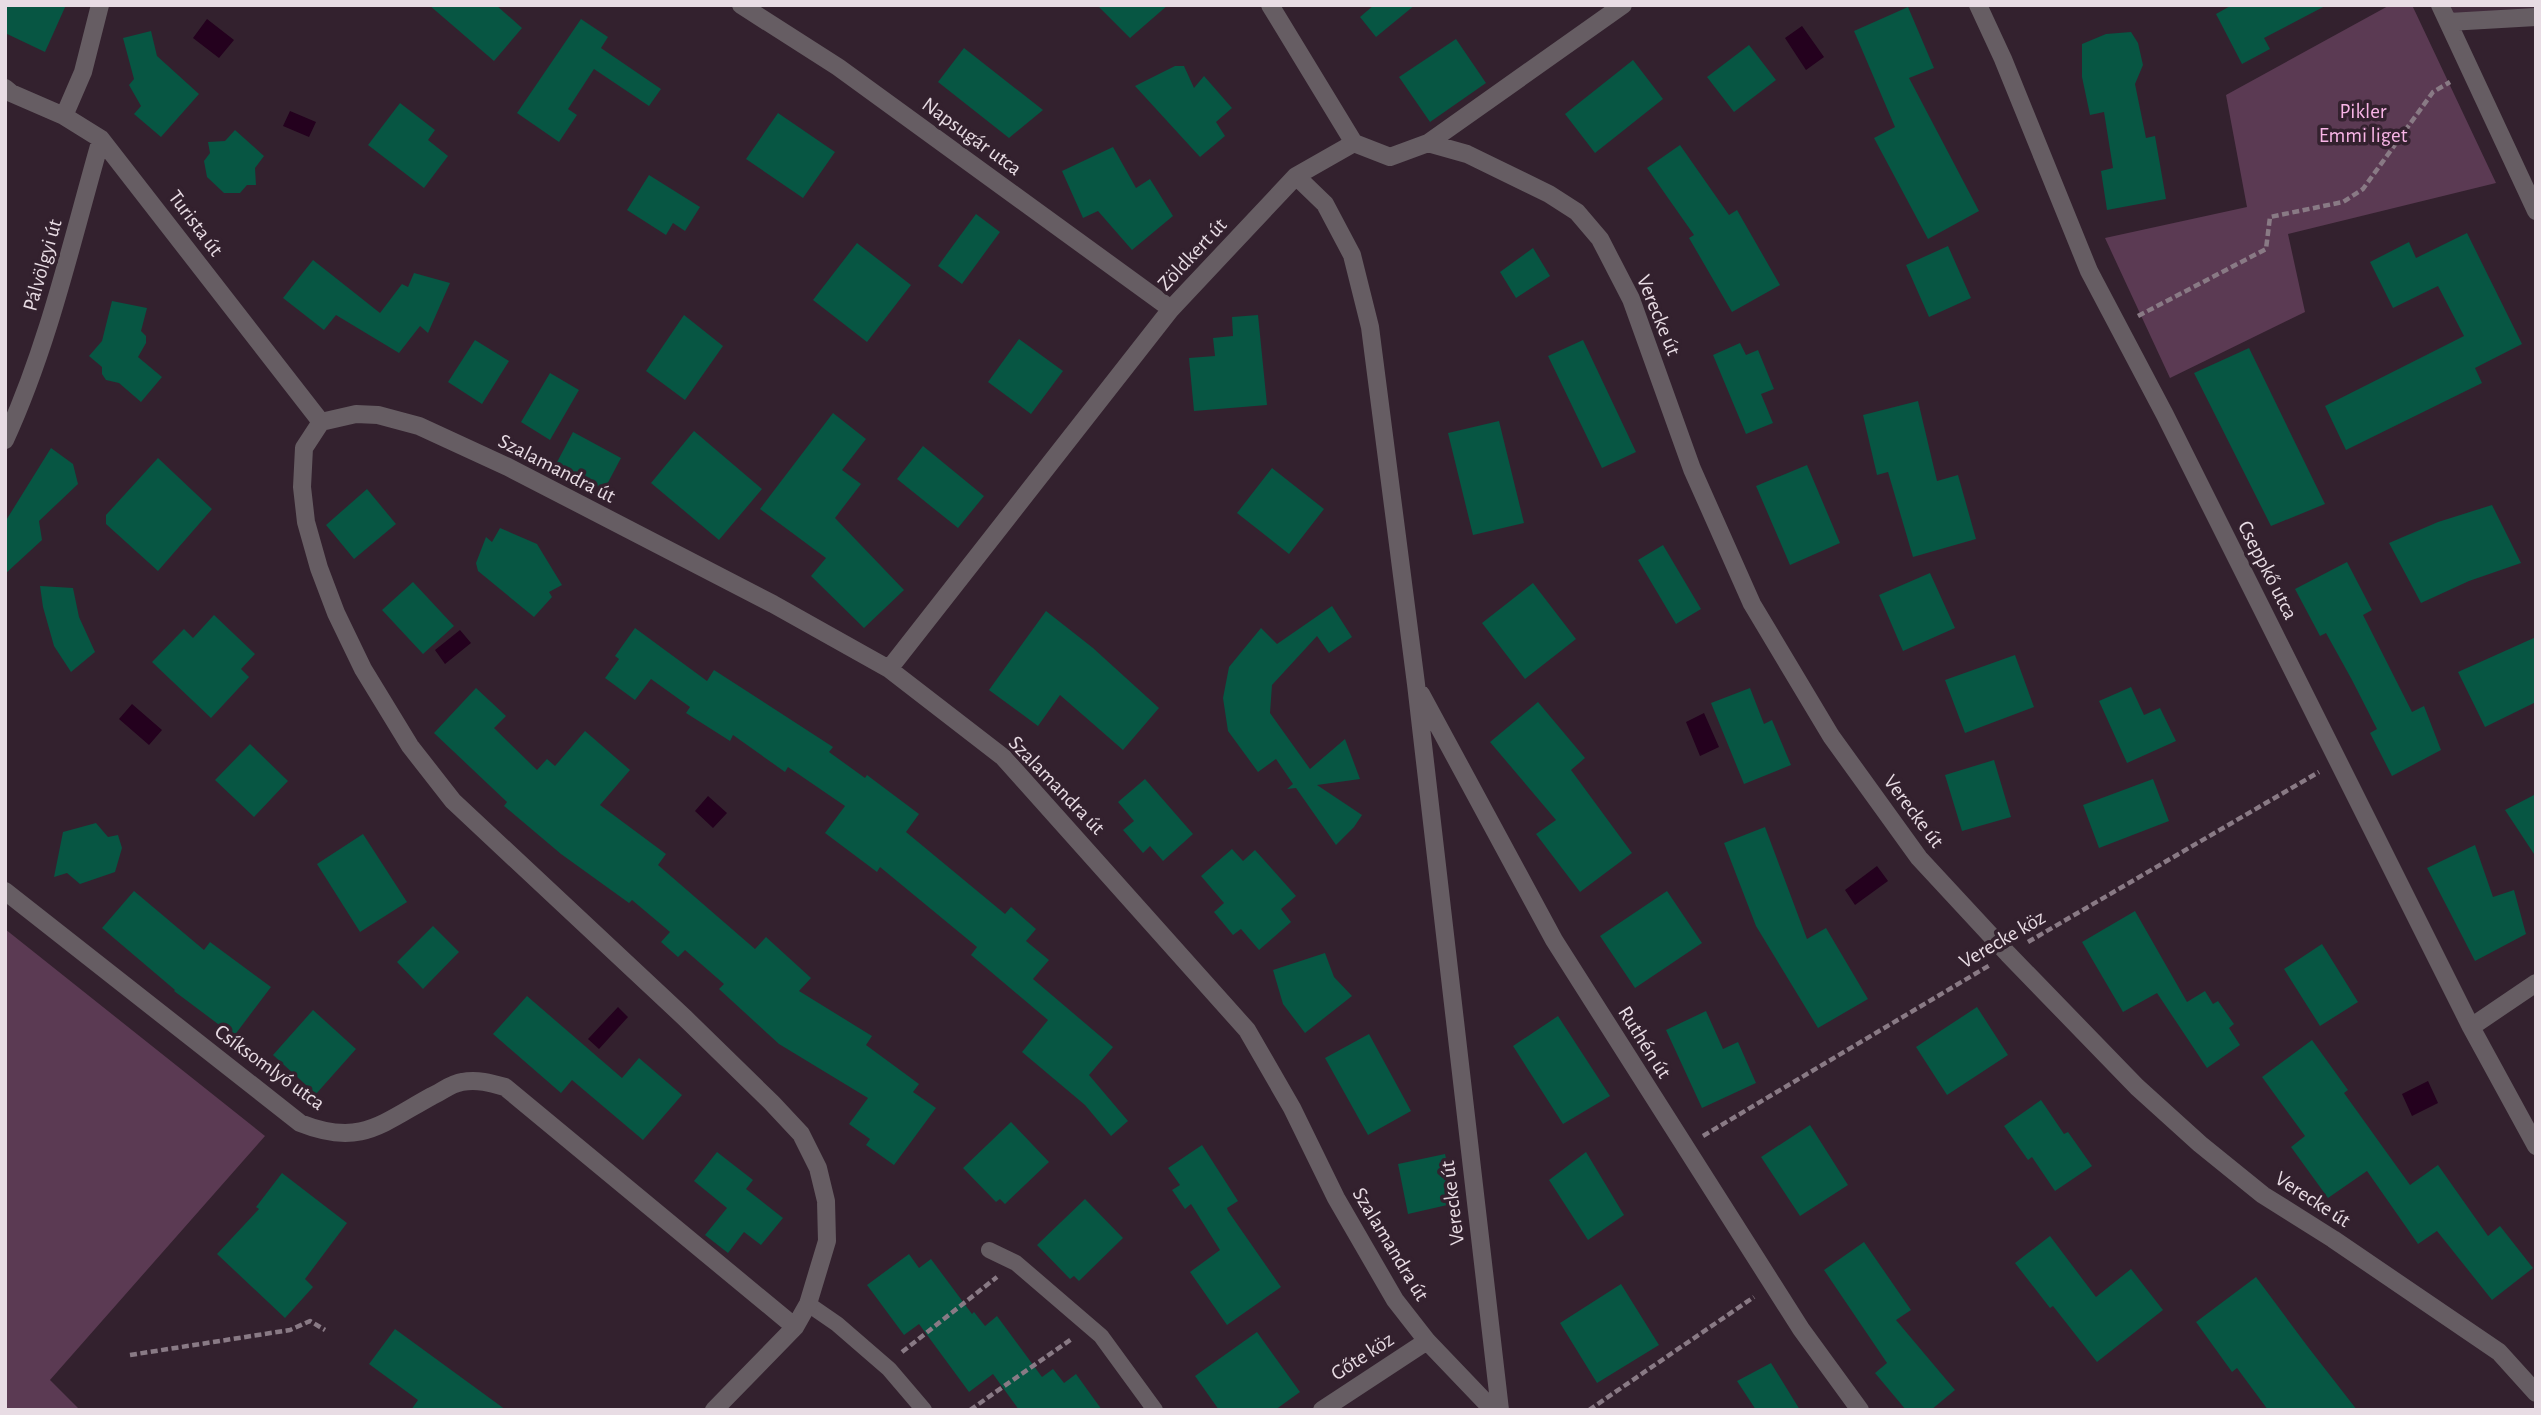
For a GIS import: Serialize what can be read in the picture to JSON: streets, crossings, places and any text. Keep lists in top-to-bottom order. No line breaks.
{"streets":{"street":["Napsugár utca","Turista út","Zöldkert út","Pálvölgyi út","Verecke út","Szalamandra út","Cseppkő utca","Ruthén út","Csíksomlyó utca","Gőte köz"],"path":["Verecke köz"]},"crossings":[["Napsugár utca","Zöldkert út"],["Turista út","Pálvölgyi út"],["Turista út","Szalamandra út"],["Zöldkert út","Verecke út"],["Zöldkert út","Szalamandra út"],["Verecke út","Verecke köz"],["Verecke út","Ruthén út"],["Szalamandra út","Gőte köz"],["Cseppkő utca","Verecke köz"],["Verecke köz","Ruthén út"]],"parks":["Pikler Emmi liget"]}
